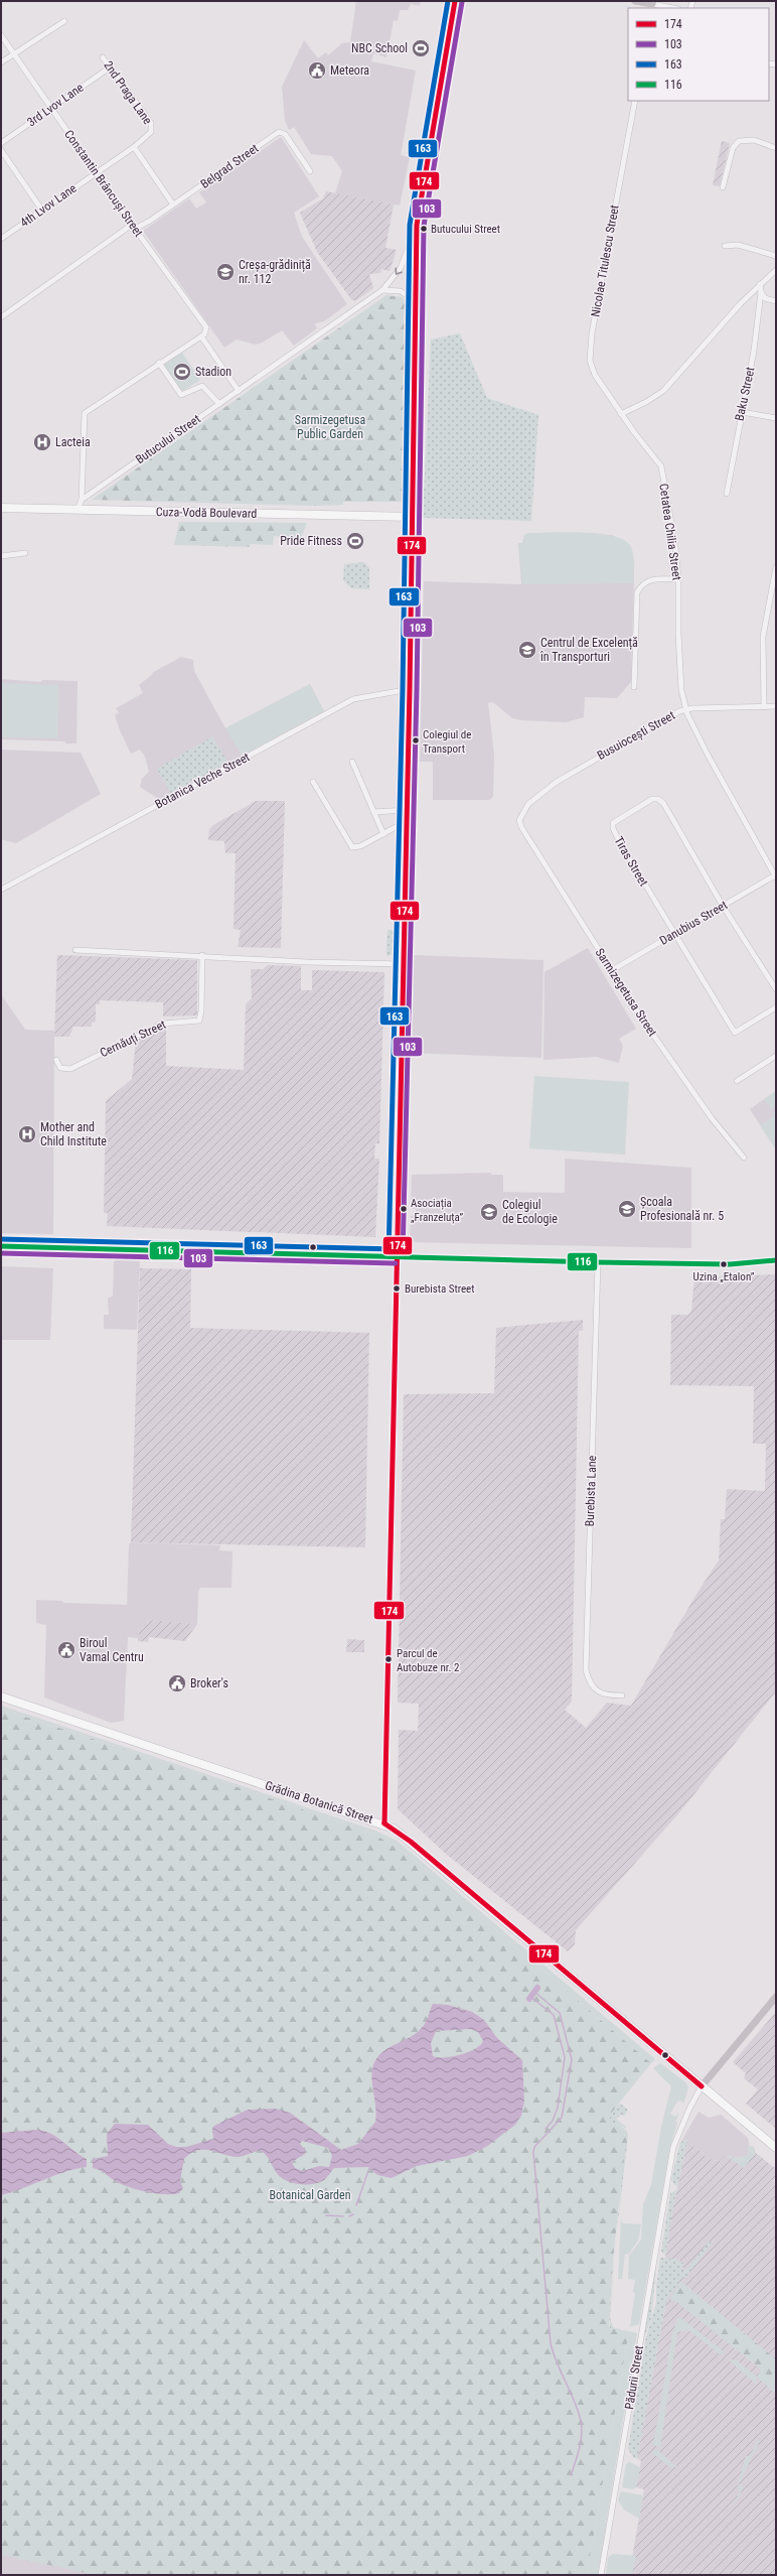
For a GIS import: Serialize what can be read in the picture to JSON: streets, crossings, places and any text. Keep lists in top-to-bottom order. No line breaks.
{"streets":{"main road":["Cuza-Vodă Boulevard","Grădina Botanică Street","Pădurii Street"],"street":["2nd Praga Lane","3rd Lvov Lane","Belgrad Street","Constantin Brâncuși Street","4th Lvov Lane","Nicolae Titulescu Street","Baku Street","Butucului Street","Cetatea Chilia Street","Busuiocești Street","Botanica Veche Street","Tiras Street","Danubius Street","Sarmizegetusa Street","Cernăuți Street","Burebista Lane"]},"crossings":[["2nd Praga Lane","3rd Lvov Lane"],["2nd Praga Lane","4th Lvov Lane"],["3rd Lvov Lane","Constantin Brâncuși Street"],["Belgrad Street","Constantin Brâncuși Street"],["Constantin Brâncuși Street","4th Lvov Lane"],["Nicolae Titulescu Street","Cetatea Chilia Street"],["Cetatea Chilia Street","Busuiocești Street"],["Cetatea Chilia Street","Danubius Street"],["Busuiocești Street","Sarmizegetusa Street"],["Tiras Street","Danubius Street"],["Danubius Street","Sarmizegetusa Street"],["Grădina Botanică Street","Pădurii Street"]],"parks":["Sarmizegetusa Public Garden","Botanical Garden"],"places":{"sports":["NBC School","Stadion","Pride Fitness"],"public building":["Meteora","Biroul Vamal Centru","Broker's"],"other":["Butucului Street","Colegiul de Transport","Asociația „Franzeluța”","Uzina „Etalon”","Burebista Street","Parcul de Autobuze nr. 2"],"school or university":["Creșa-grădiniță nr. 112","Centrul de Excelență în Transporturi","Școala Profesională nr. 5","Colegiul de Ecologie"],"hospital":["Lacteia","Mother and Child Institute"]},"lines":["transit line 174","transit line 163","transit line 103","transit line 116"],"legend":["174","103","163","116"]}
